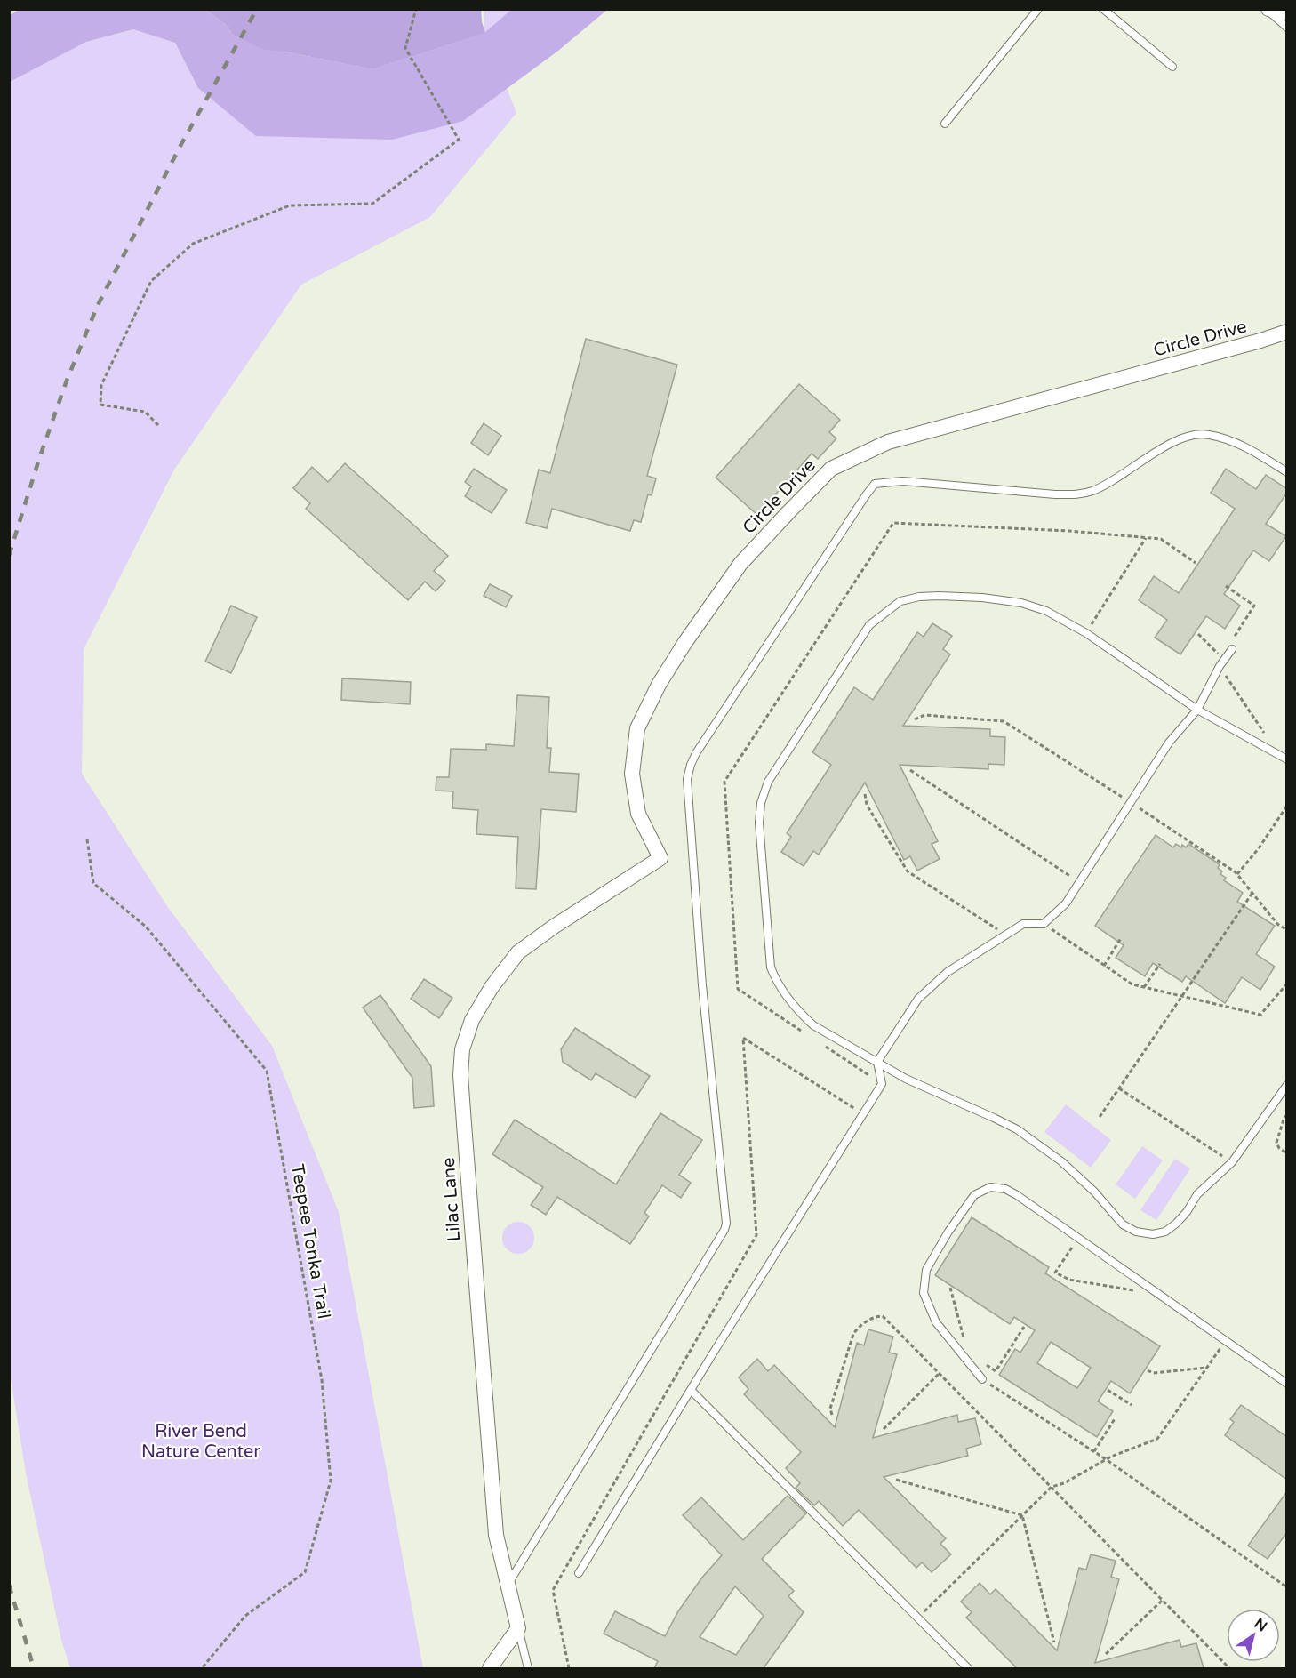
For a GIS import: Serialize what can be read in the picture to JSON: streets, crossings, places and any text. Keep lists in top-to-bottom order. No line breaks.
{"streets":{"street":["Circle Drive","Lilac Lane"],"path":["Teepee Tonka Trail"]},"crossings":[["Circle Drive","Lilac Lane"]],"parks":["River Bend Nature Center"],"north":"top right"}
